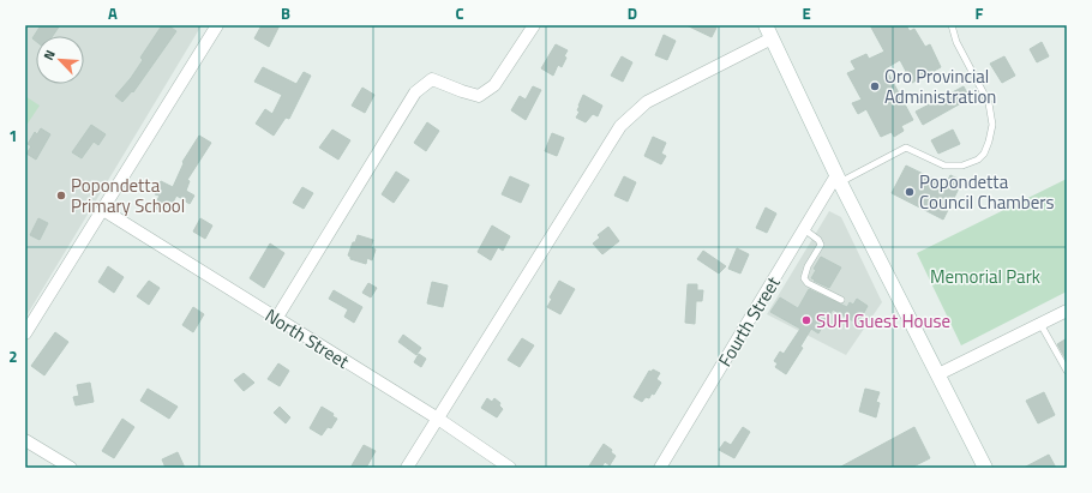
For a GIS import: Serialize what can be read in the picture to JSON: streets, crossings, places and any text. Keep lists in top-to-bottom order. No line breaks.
{"streets":{"street":["Fourth Street","North Street"]},"parks":["Memorial Park"],"places":["Oro Provincial Administration","Popondetta Council Chambers","Popondetta Primary School","SUH Guest House"],"north":"top left","grid":{"columns":["A","B","C","D","E","F"],"rows":["1","2"]}}
